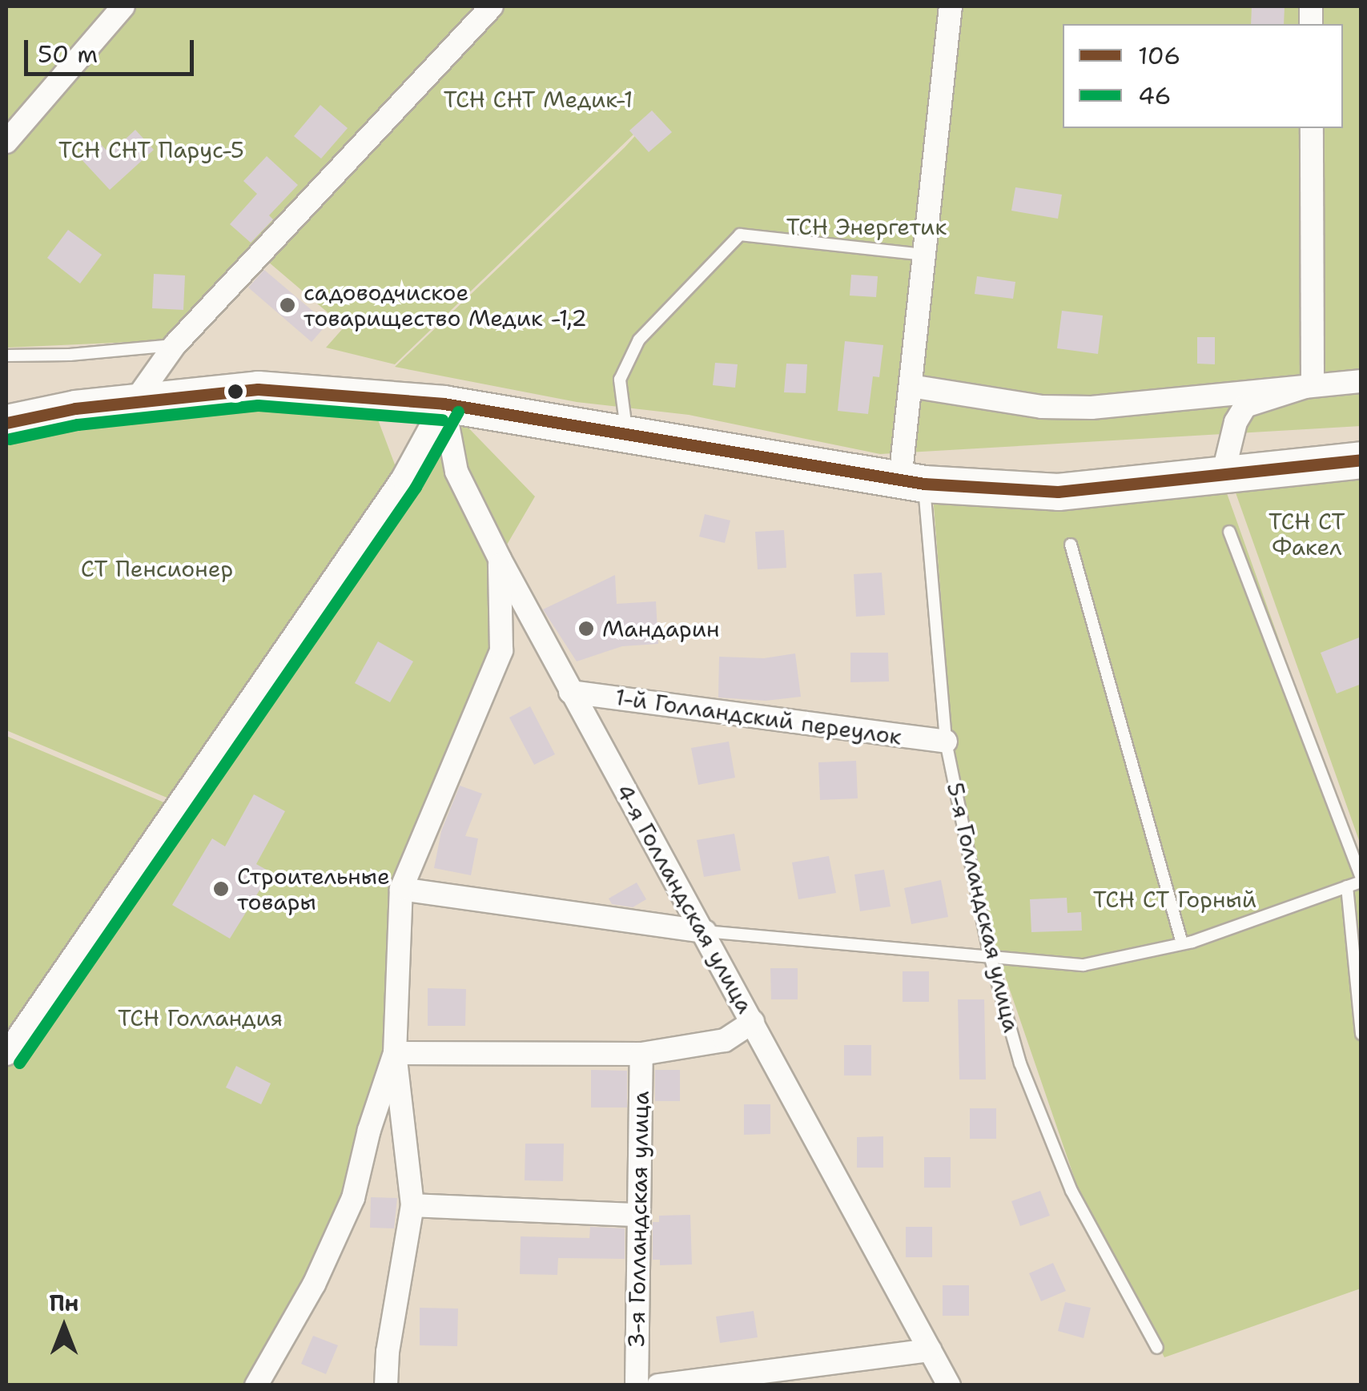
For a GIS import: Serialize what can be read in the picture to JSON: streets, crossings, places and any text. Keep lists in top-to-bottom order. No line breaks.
{"streets":{"street":["1-й Голландский переулок","4-я Голландская улица","3-я Голландская улица"],"lane":["5-я Голландская улица"]},"crossings":[["1-й Голландский переулок","4-я Голландская улица"],["1-й Голландский переулок","5-я Голландская улица"]],"parks":["ТСН СНТ Медик-1","ТСН СНТ Парус-5","ТСН Энергетик","ТСН СТ Факел","СТ Пенсионер","ТСН СТ Горный","ТСН Голландия"],"places":["садоводчиское товарищество Медик -1,2","Мандарин","Строительные товары"],"lines":["transit line 106","transit line 46"],"legend":["106","46"],"scale_bar":"50 m","north":"top"}
